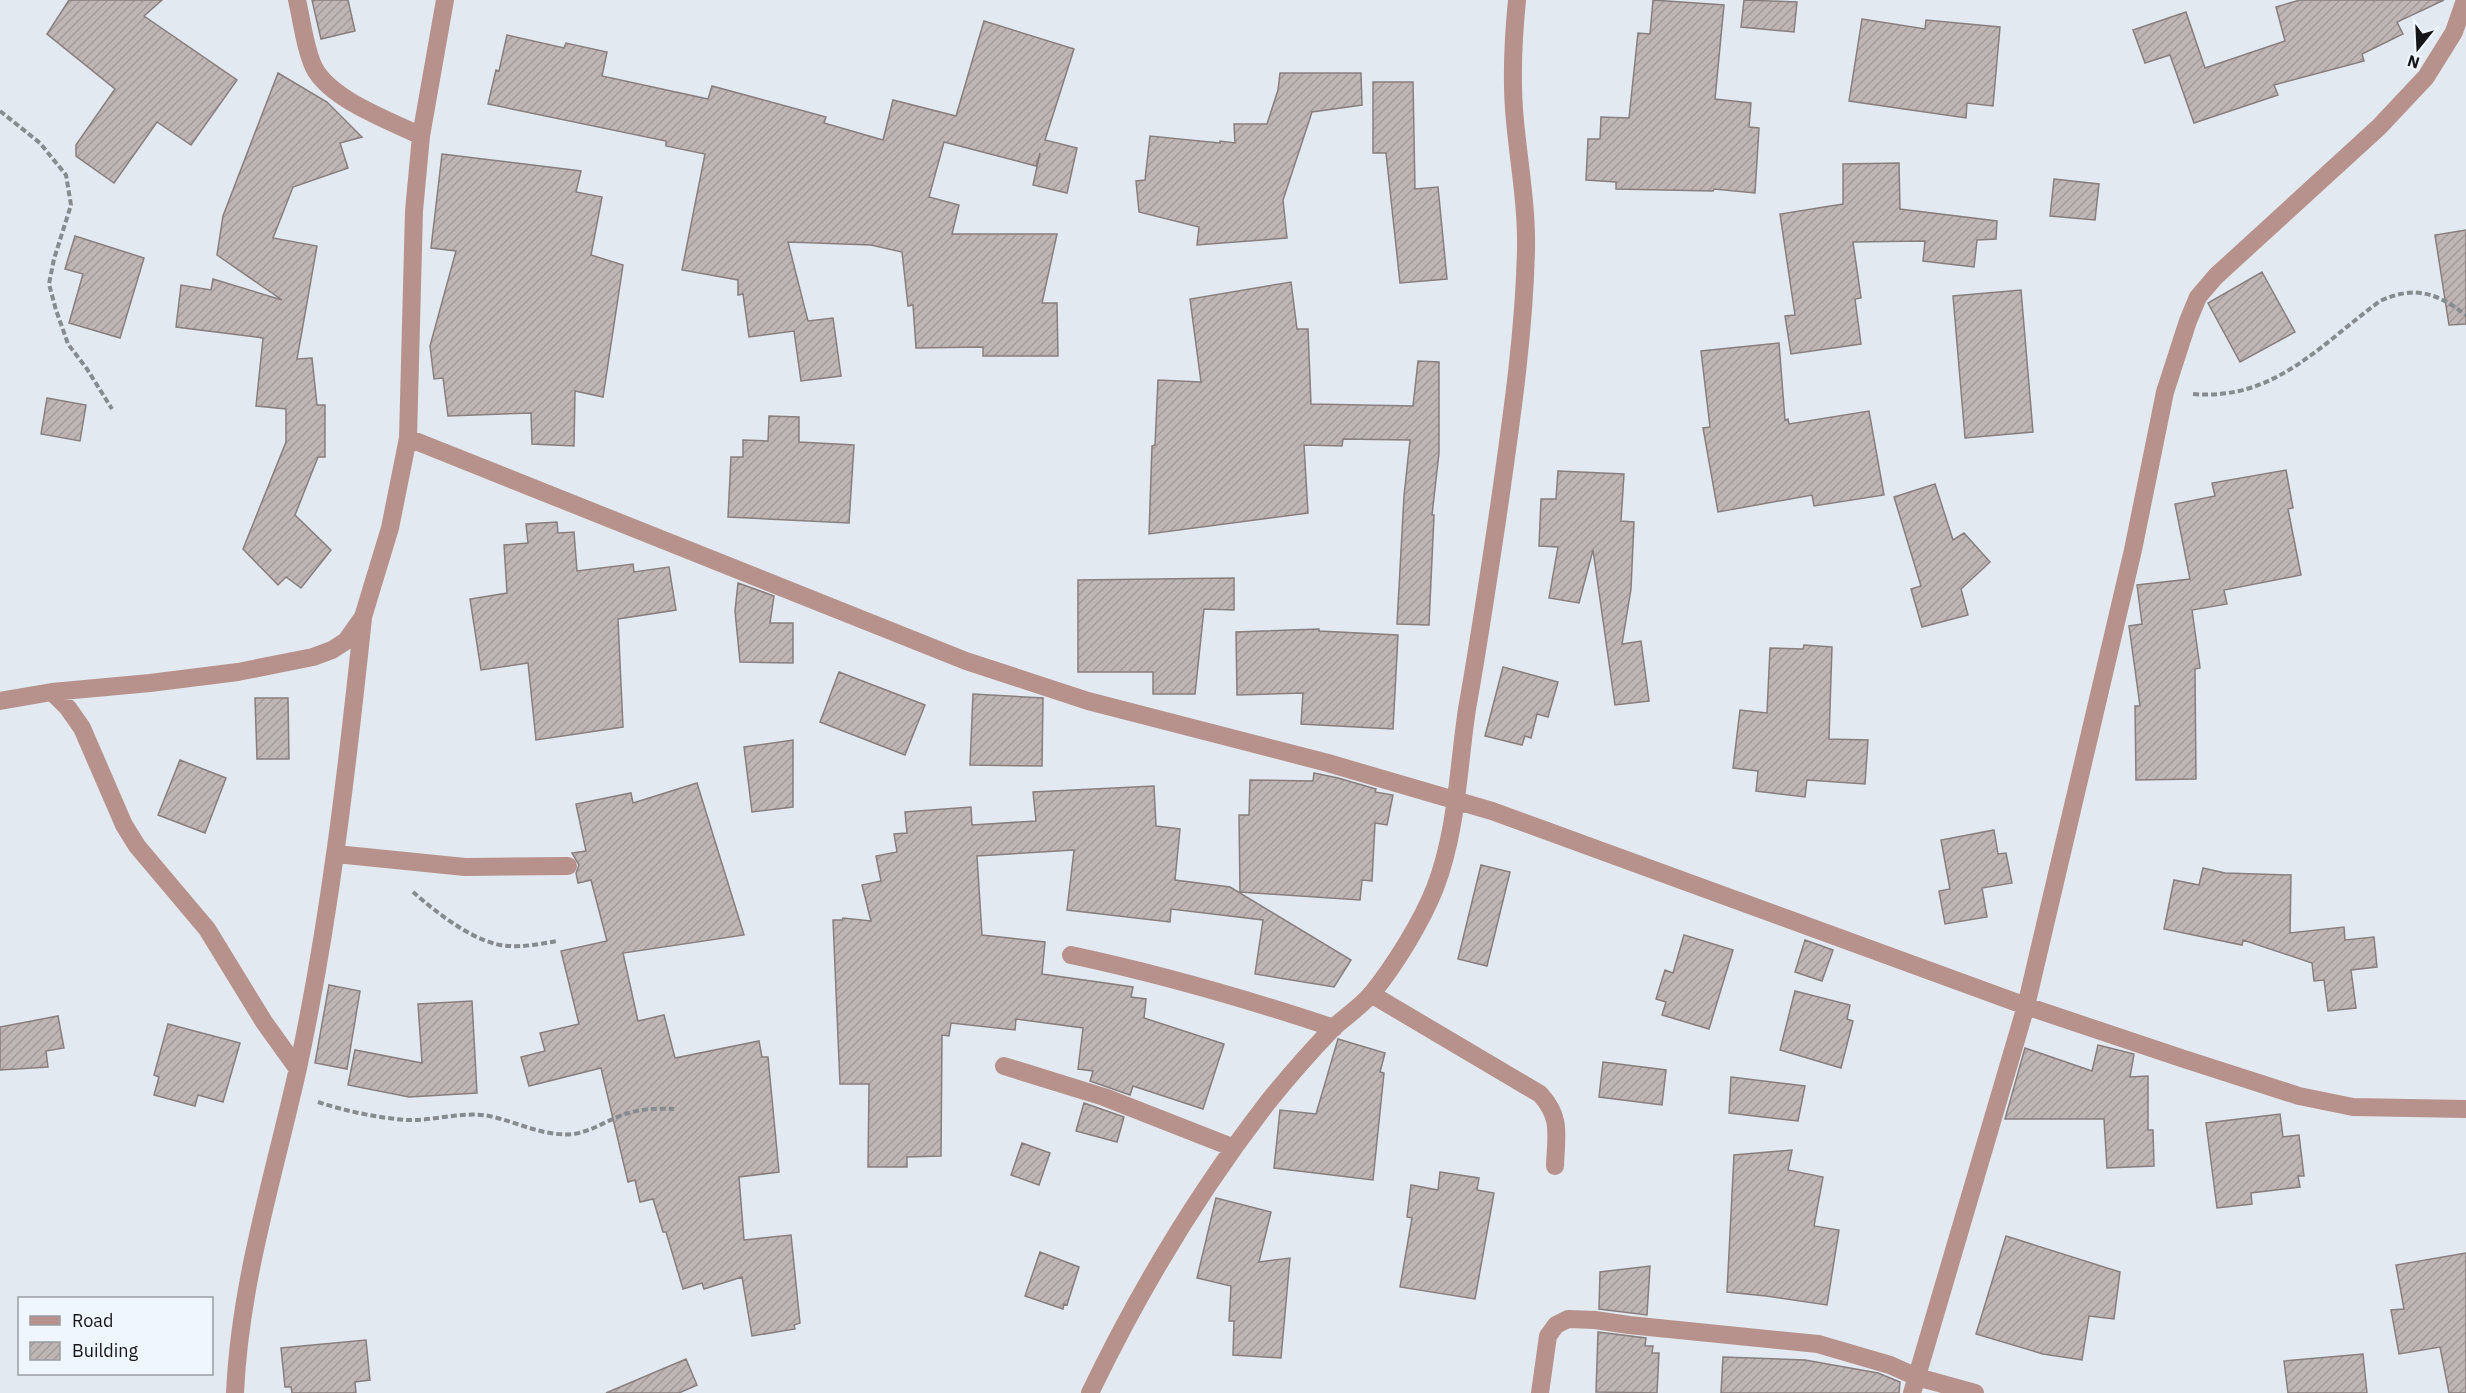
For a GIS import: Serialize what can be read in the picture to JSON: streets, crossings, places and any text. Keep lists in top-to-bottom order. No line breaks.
{"legend":["Road","Building"],"north":"bottom"}
